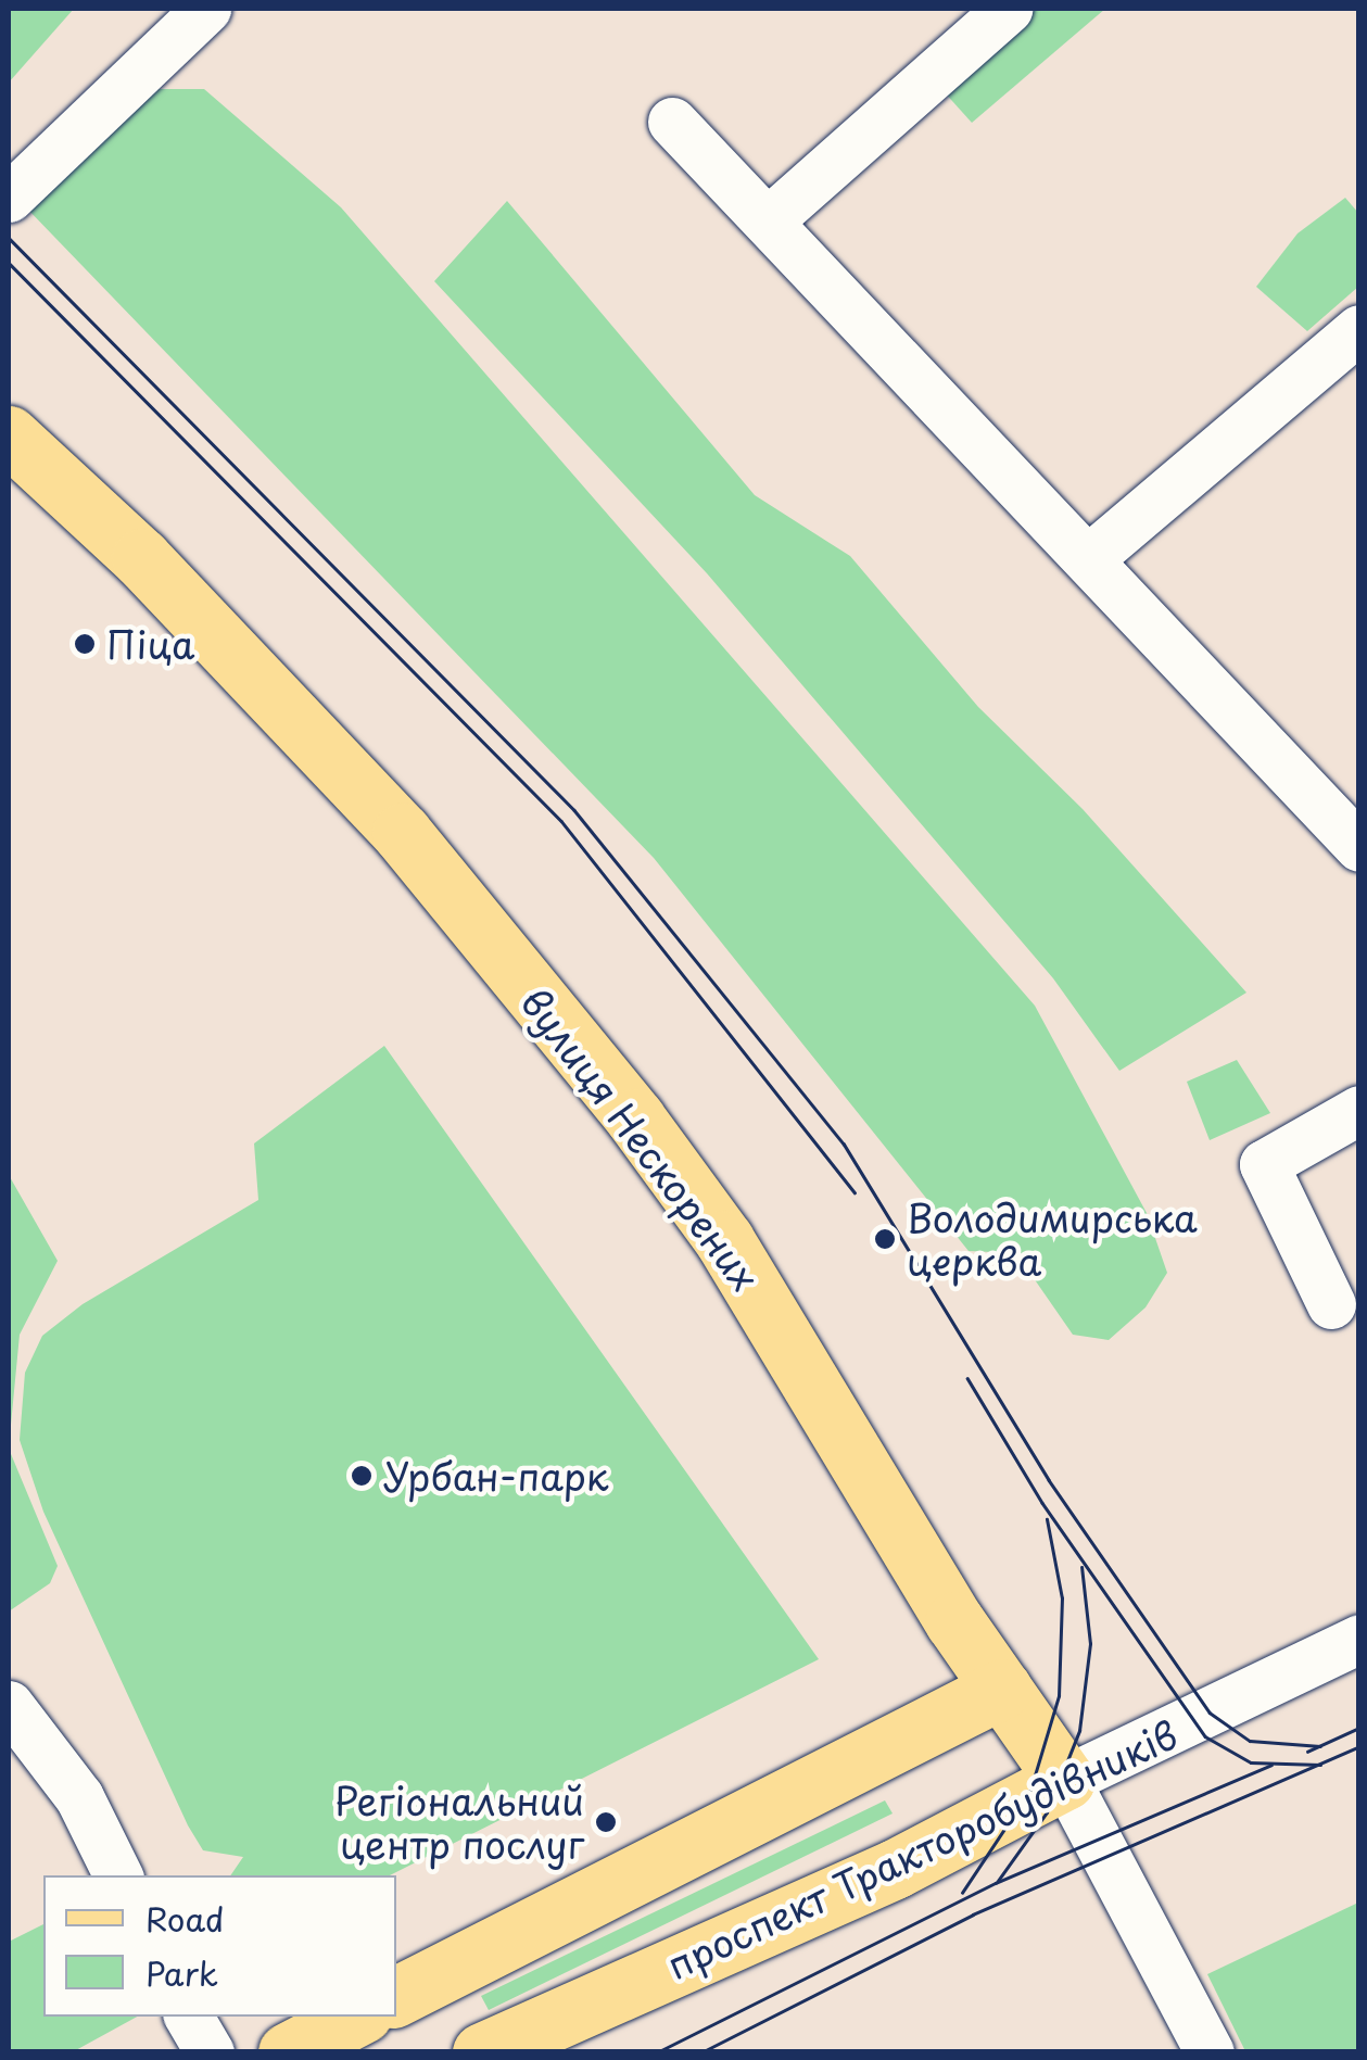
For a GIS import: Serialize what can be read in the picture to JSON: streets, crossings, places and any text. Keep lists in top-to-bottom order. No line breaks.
{"streets":{"main road":["вулиця Нескорених","проспект Тракторобудівників"]},"crossings":[["вулиця Нескорених","проспект Тракторобудівників"]],"places":["Піца","Володимирська церква","Урбан-парк","Регіональний центр послуг"],"legend":["Road","Park"]}
